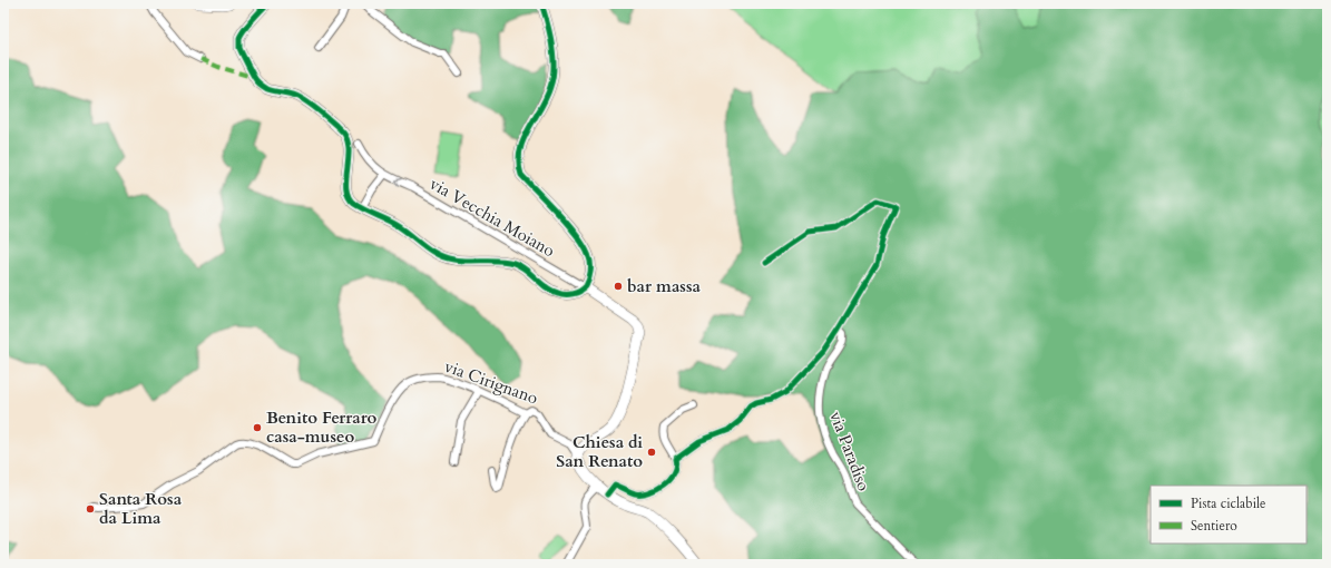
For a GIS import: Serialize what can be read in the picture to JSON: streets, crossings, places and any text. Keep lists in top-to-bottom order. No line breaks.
{"streets":{"street":["via Vecchia Moiano","via Cirignano","via Paradiso"]},"places":["bar massa","Benito Ferraro casa-museo","Chiesa di San Renato","Santa Rosa da Lima"],"legend":["Pista ciclabile","Sentiero"]}
